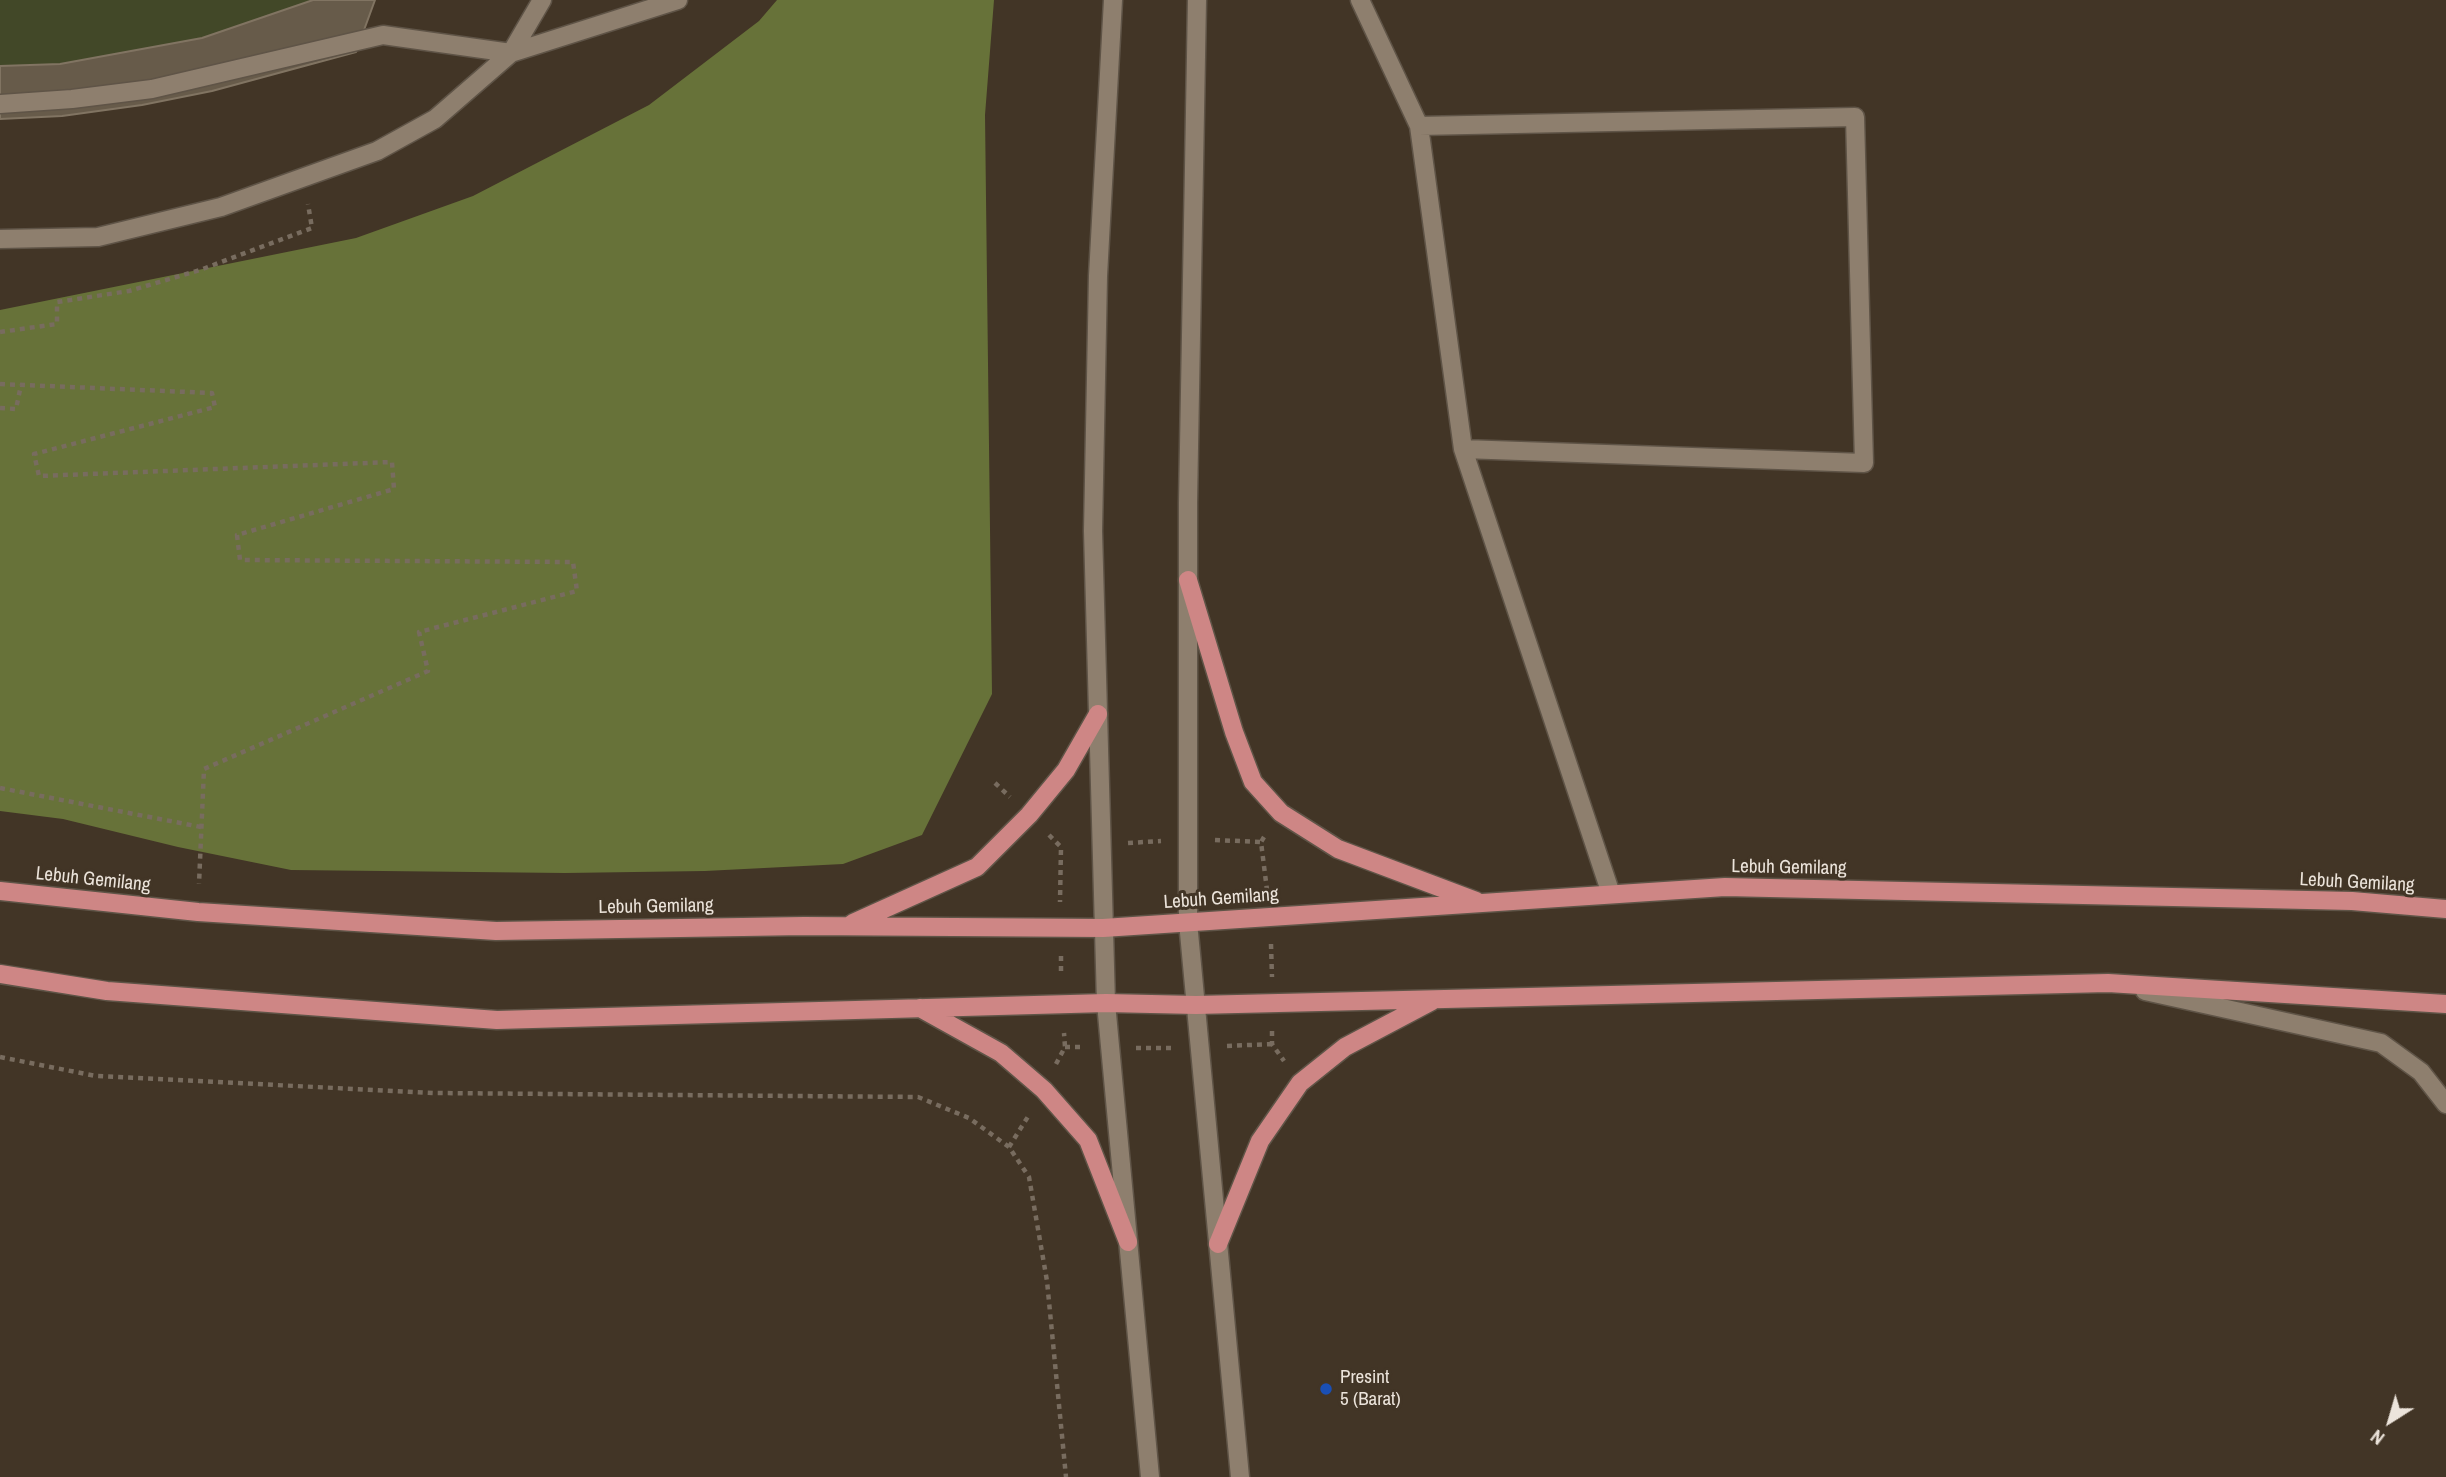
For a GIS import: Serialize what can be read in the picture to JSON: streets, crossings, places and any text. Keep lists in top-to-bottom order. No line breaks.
{"streets":{"main road":["Lebuh Gemilang"]},"places":["Presint 5 (Barat)"],"north":"bottom left"}
